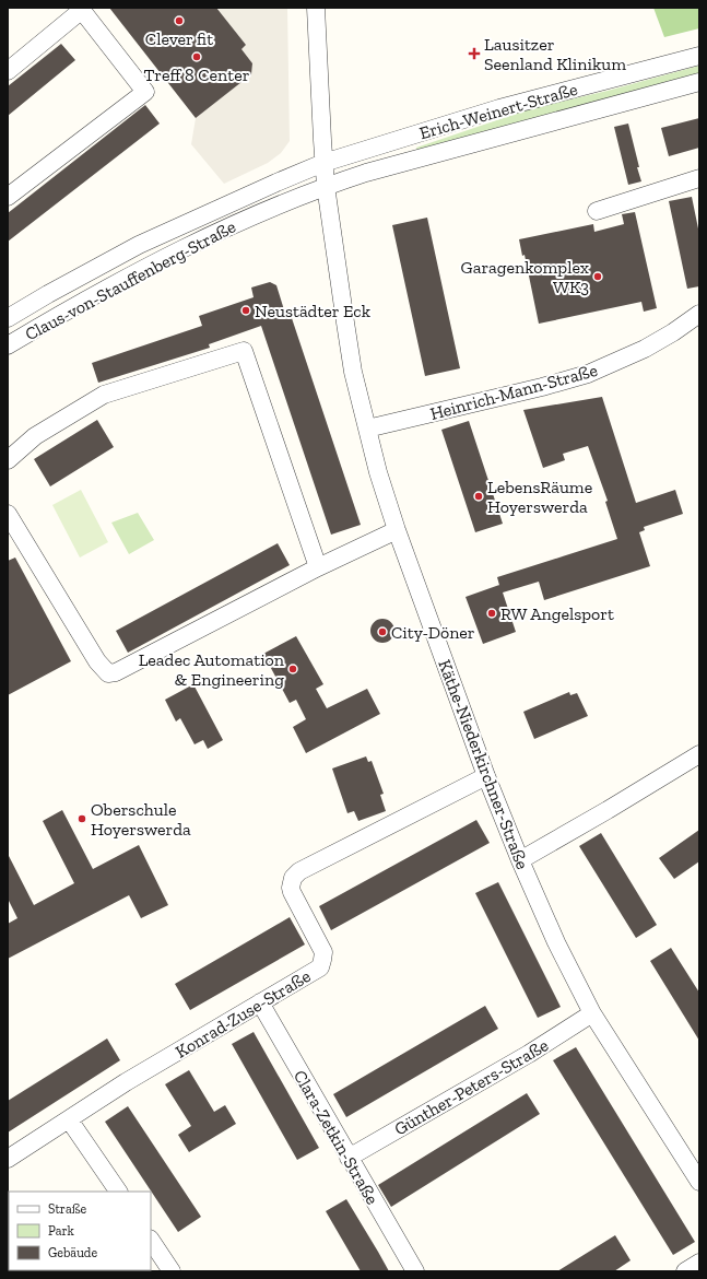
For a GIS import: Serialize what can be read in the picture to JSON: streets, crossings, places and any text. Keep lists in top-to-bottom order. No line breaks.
{"streets":{"street":["Erich-Weinert-Straße","Claus-von-Stauffenberg-Straße","Heinrich-Mann-Straße","Käthe-Niederkirchner-Straße","Konrad-Zuse-Straße","Günther-Peters-Straße","Clara-Zetkin-Straße"]},"crossings":[["Erich-Weinert-Straße","Claus-von-Stauffenberg-Straße"],["Erich-Weinert-Straße","Käthe-Niederkirchner-Straße"],["Claus-von-Stauffenberg-Straße","Käthe-Niederkirchner-Straße"],["Heinrich-Mann-Straße","Käthe-Niederkirchner-Straße"],["Käthe-Niederkirchner-Straße","Konrad-Zuse-Straße"],["Käthe-Niederkirchner-Straße","Günther-Peters-Straße"],["Konrad-Zuse-Straße","Clara-Zetkin-Straße"],["Günther-Peters-Straße","Clara-Zetkin-Straße"]],"places":{"other":["Clever fit","Treff 8 Center","Garagenkomplex WK3","Neustädter Eck","LebensRäume Hoyerswerda","RW Angelsport","City-Döner","Leadec Automation & Engineering","Oberschule Hoyerswerda"],"health":["Lausitzer Seenland Klinikum"]},"legend":["Straße","Park","Gebäude"]}
